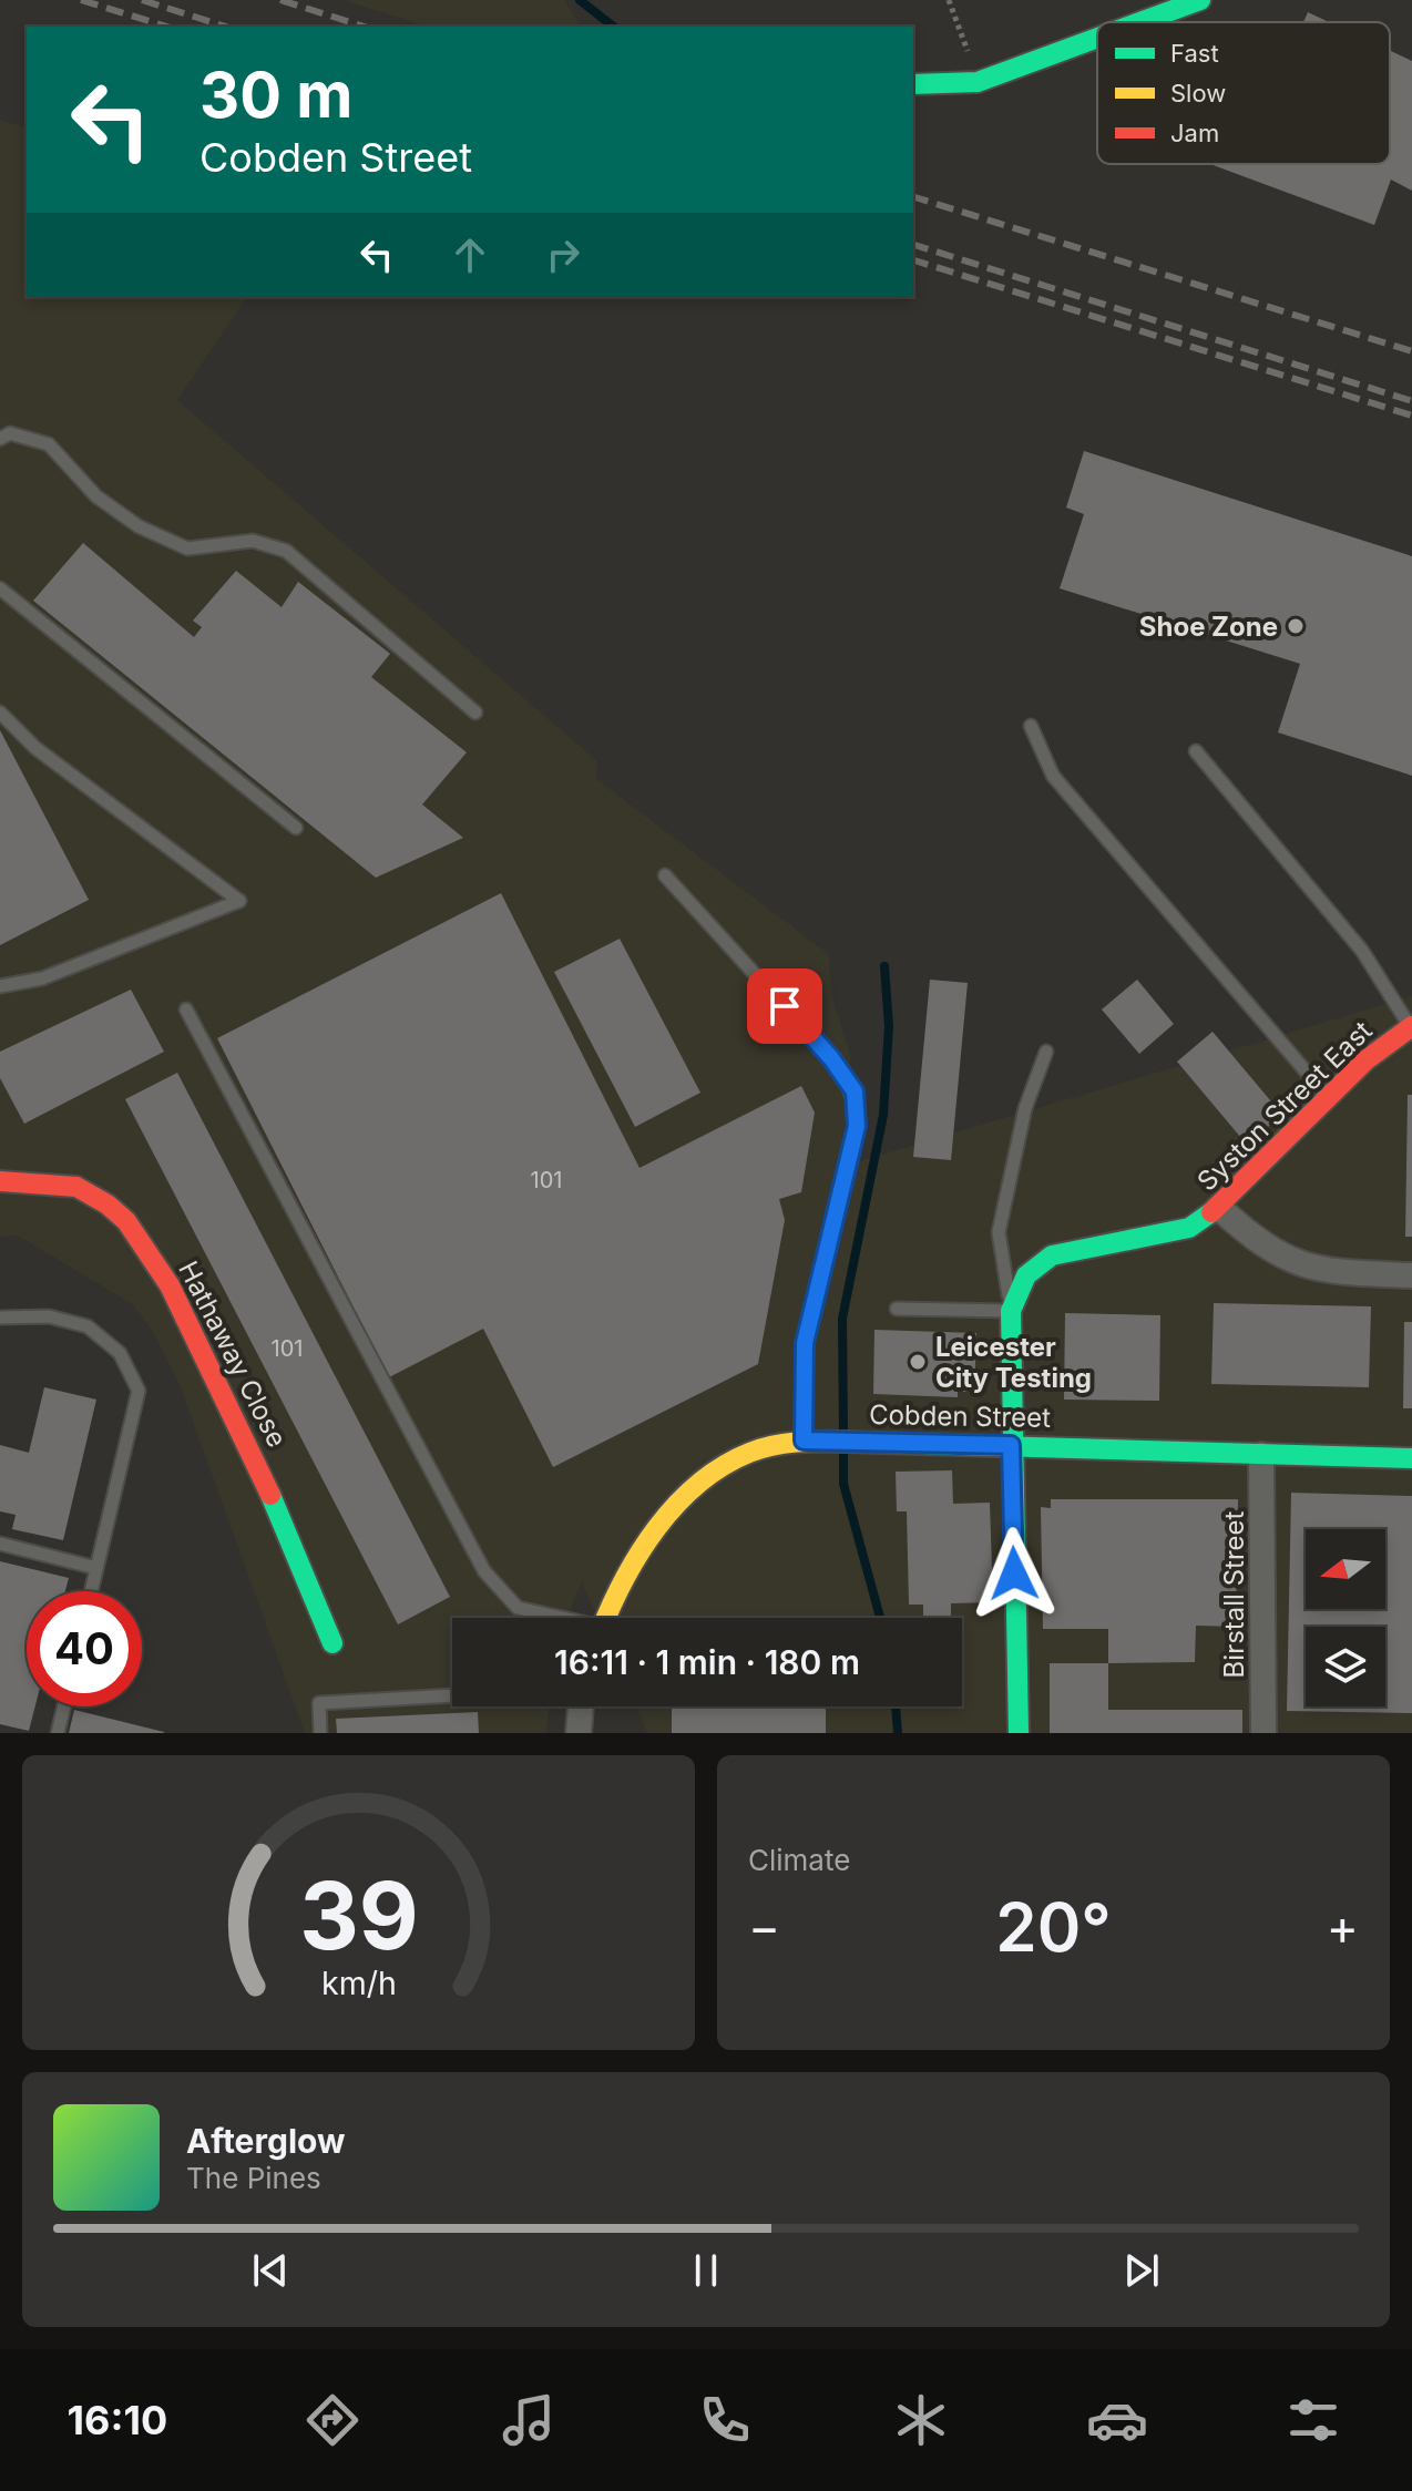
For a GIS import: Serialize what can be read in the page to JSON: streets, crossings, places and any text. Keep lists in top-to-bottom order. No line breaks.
{"streets":{"street":["Syston Street East","Hathaway Close","Cobden Street","Birstall Street"]},"crossings":[["Syston Street East","Cobden Street"],["Cobden Street","Birstall Street"]],"places":["Shoe Zone","Leicester City Testing"],"house_numbers":["101","101"],"legend":["Fast","Slow","Jam"],"north":"left","page":{"turn":["30 m","Cobden Street"],"limit":"40","trip":"16:11 · 1 min · 180 m","tile":"Climate","heat":["−","20°","+"],"song":["Afterglow","The Pines"],"tabs":"16:10","gauge":["39","km/h"]}}
